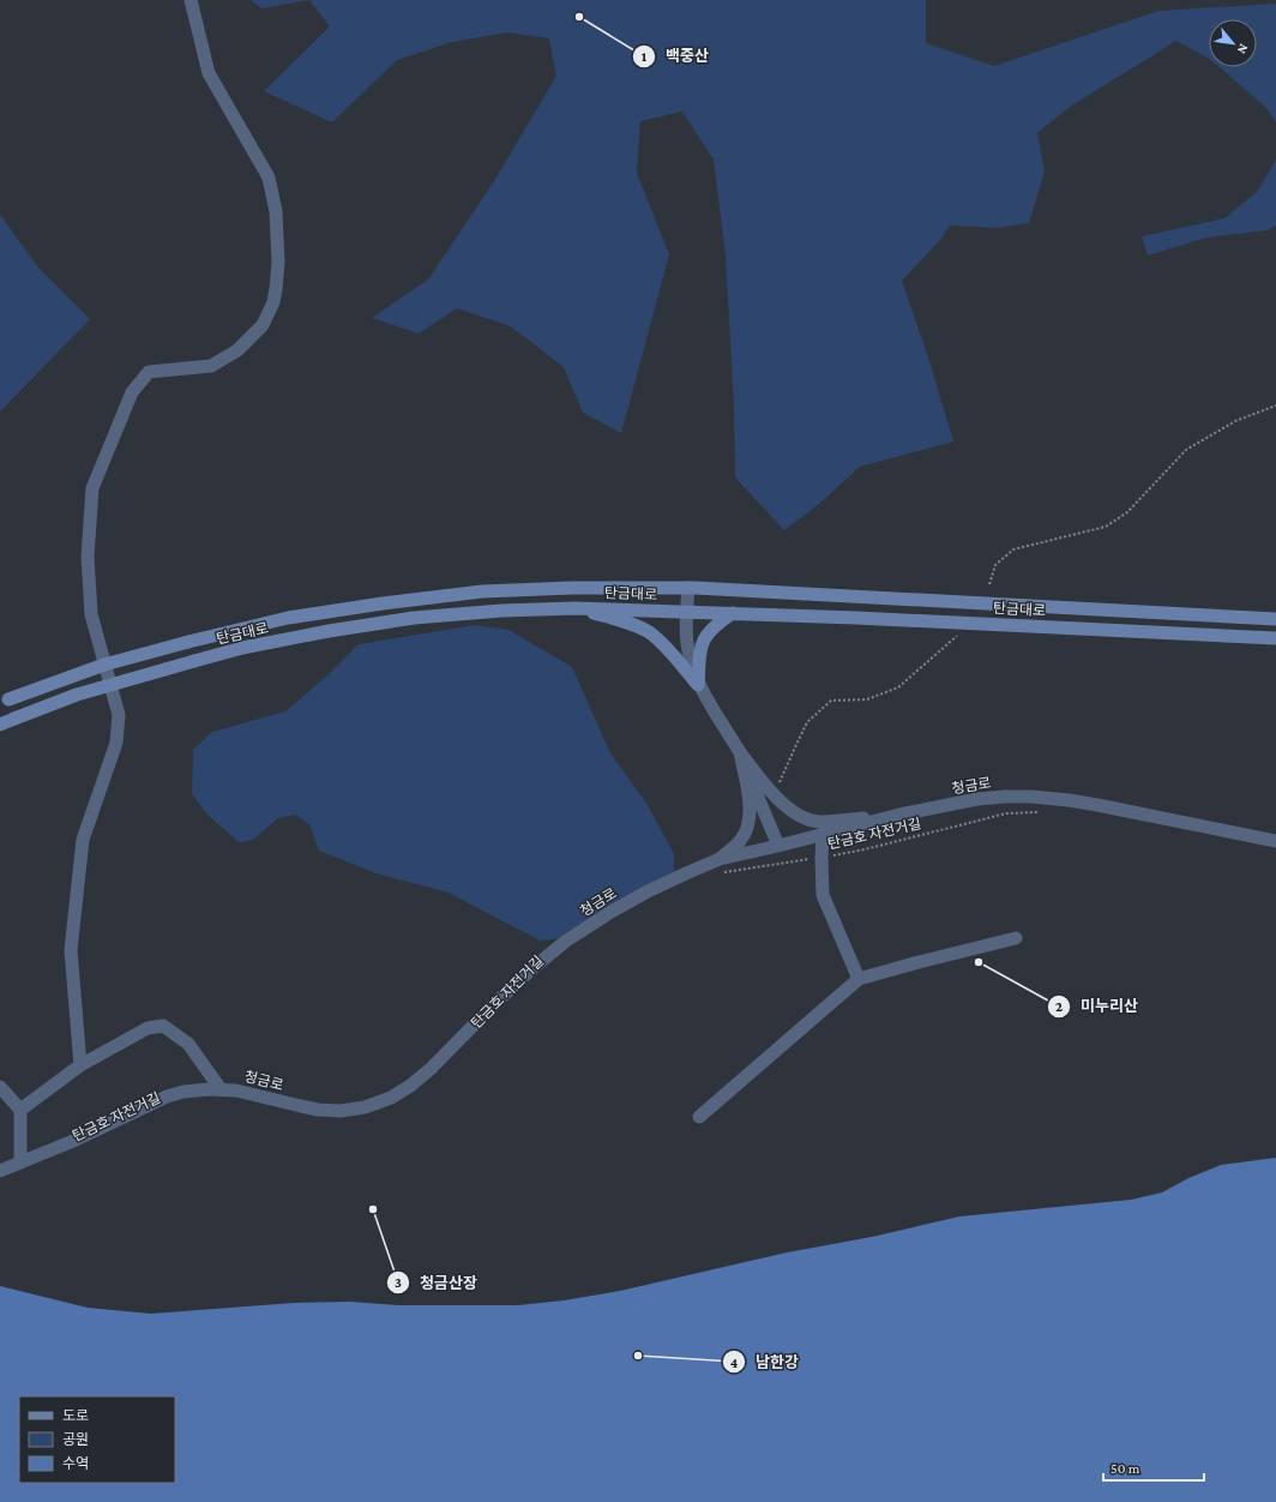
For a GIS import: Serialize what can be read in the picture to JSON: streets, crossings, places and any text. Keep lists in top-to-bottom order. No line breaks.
{"streets":{"main road":["탄금대로"],"street":["청금로"],"path":["탄금호 자전거길"]},"places":["백중산","미누리산","청금산장","남한강"],"legend":["도로","공원","수역"],"scale_bar":"50 m","north":"bottom right"}
